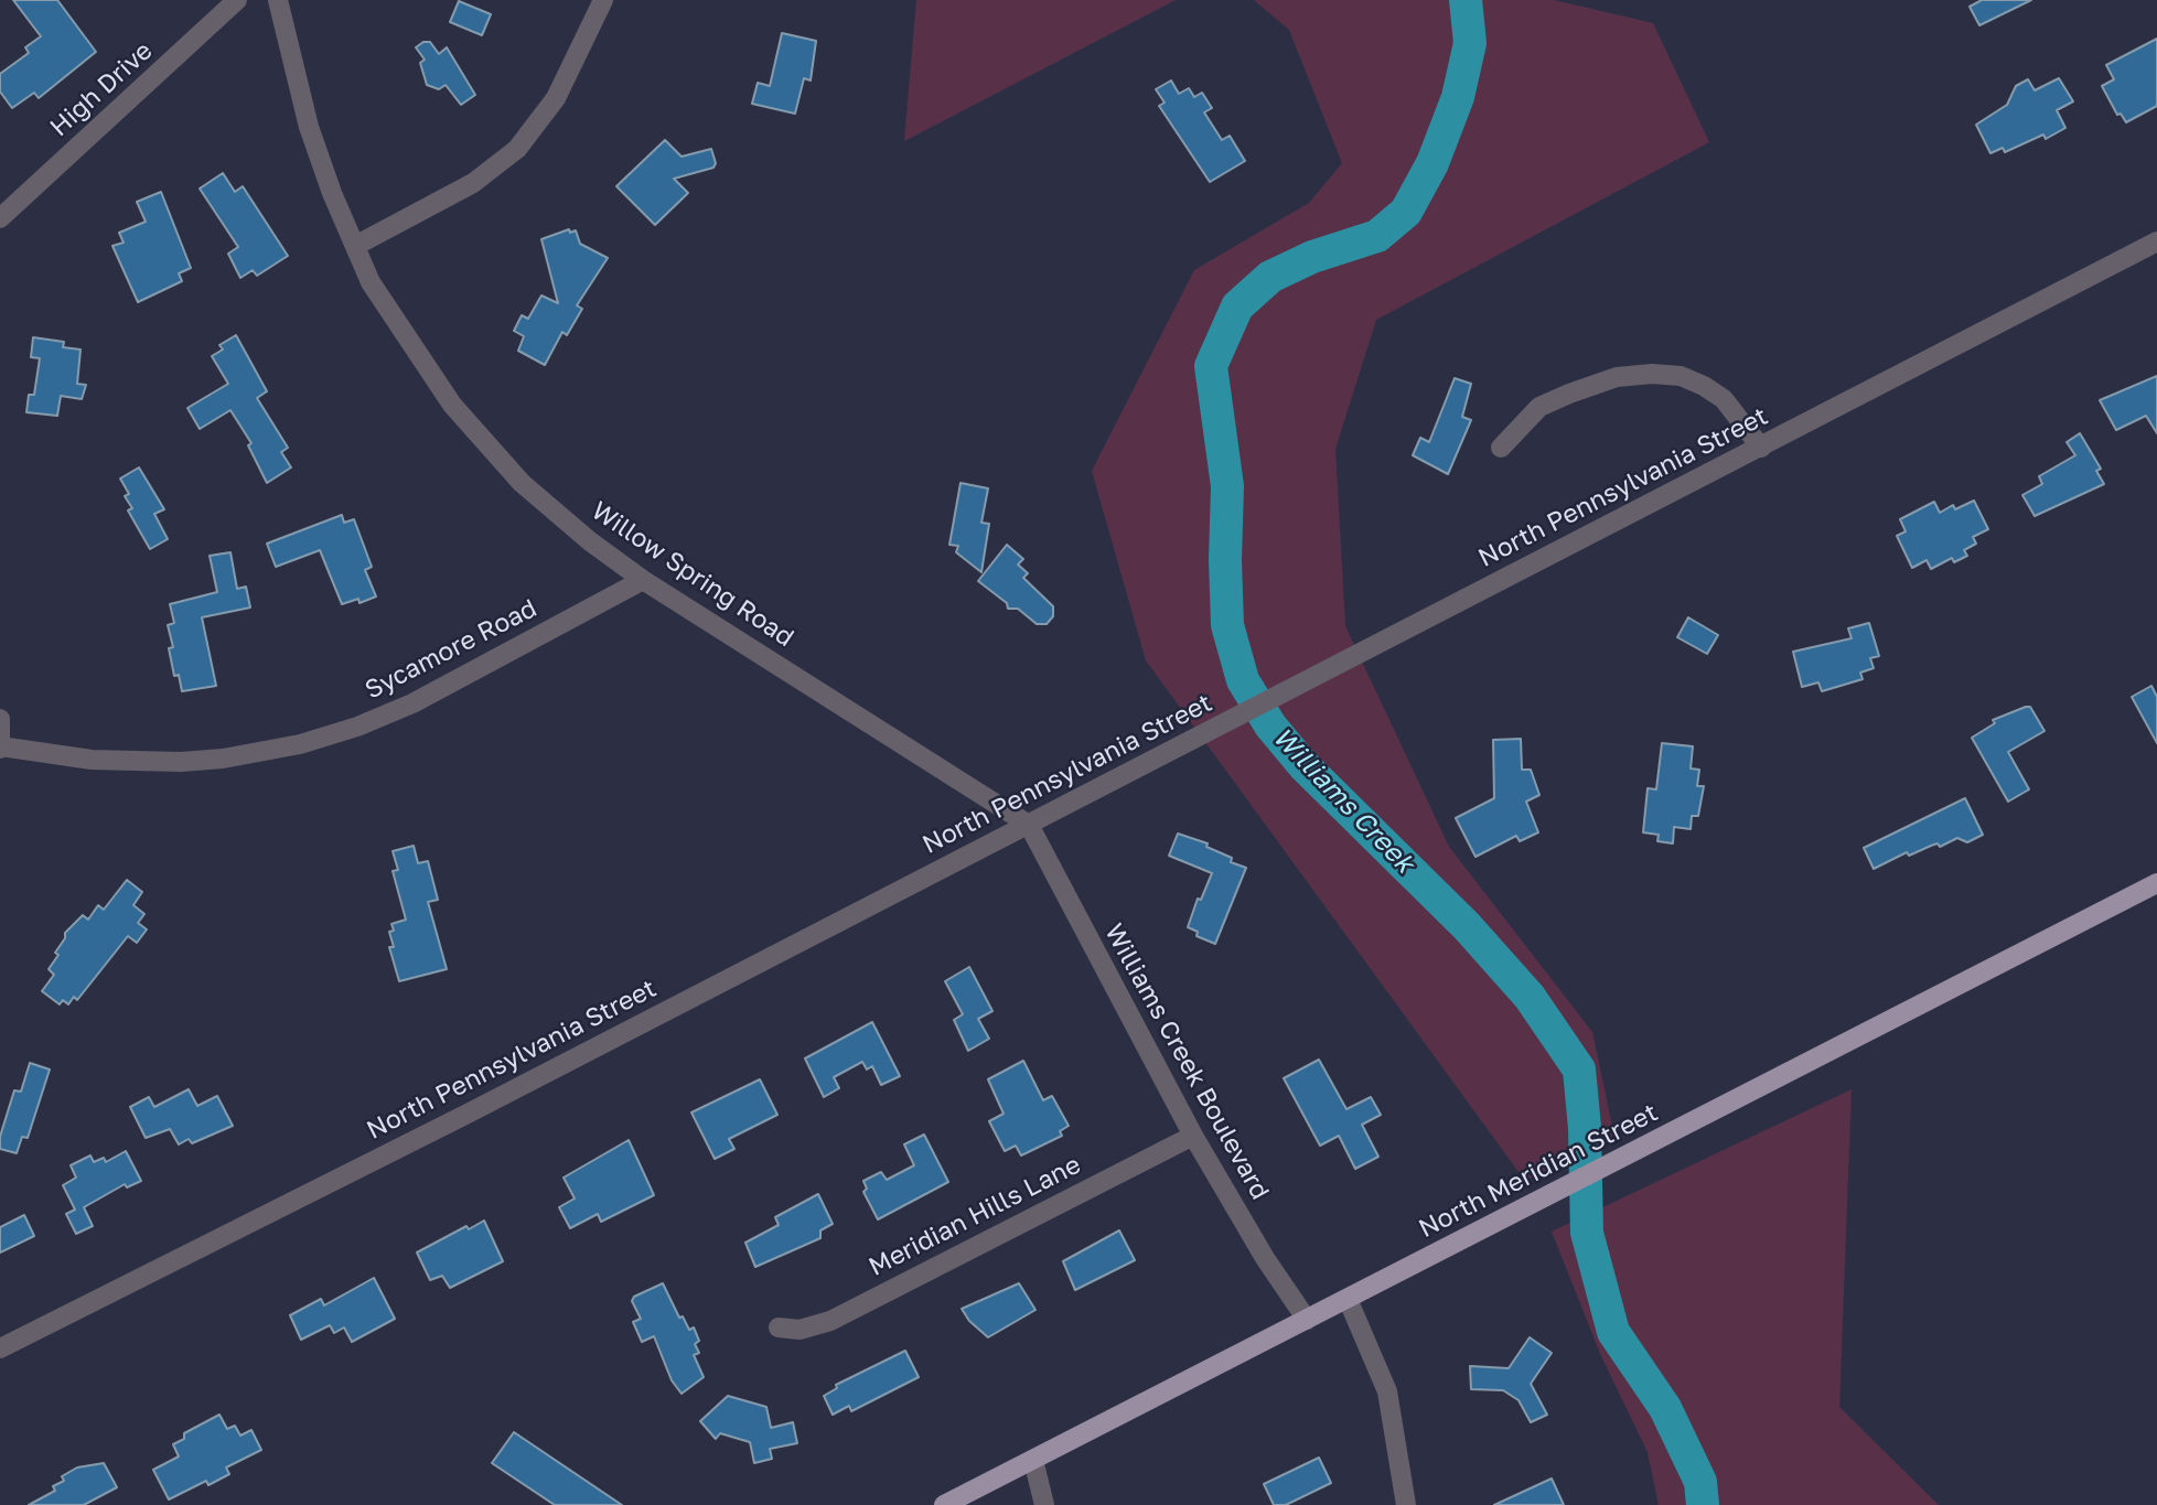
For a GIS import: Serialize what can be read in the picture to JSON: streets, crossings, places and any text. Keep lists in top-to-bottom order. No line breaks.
{"streets":{"main road":["North Meridian Street"],"street":["High Drive","North Pennsylvania Street","Willow Spring Road","Sycamore Road","Williams Creek Boulevard","Meridian Hills Lane"]},"crossings":[["North Pennsylvania Street","Willow Spring Road"],["North Pennsylvania Street","Williams Creek Boulevard"],["Willow Spring Road","Sycamore Road"],["Willow Spring Road","Williams Creek Boulevard"],["Williams Creek Boulevard","North Meridian Street"],["Williams Creek Boulevard","Meridian Hills Lane"]],"water":["Williams Creek"]}
